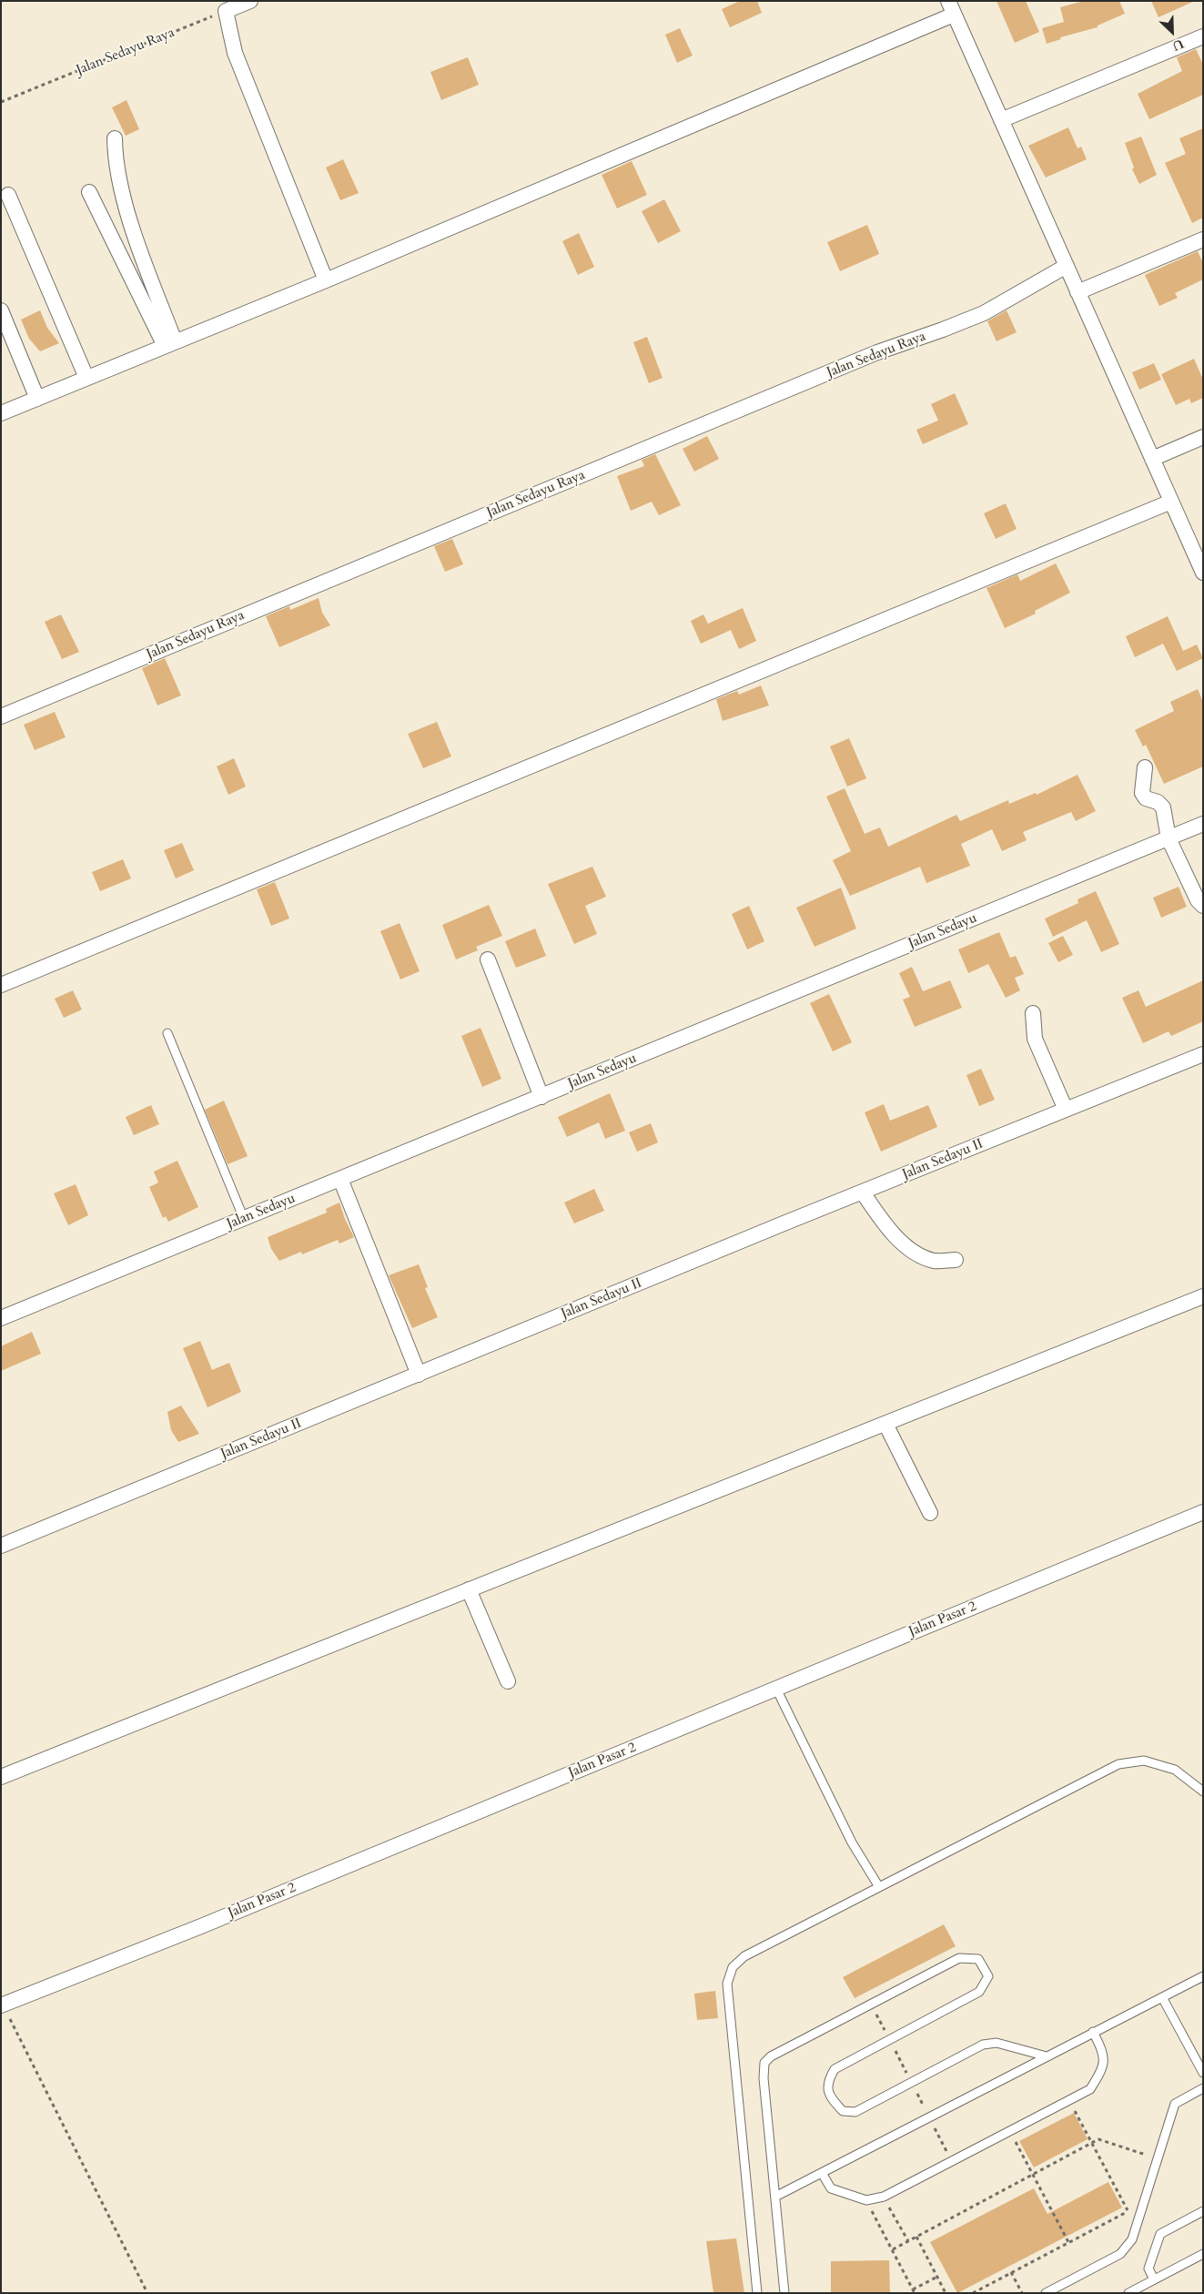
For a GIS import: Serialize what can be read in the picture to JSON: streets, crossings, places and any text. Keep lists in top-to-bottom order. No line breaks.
{"streets":{"street":["Jalan Sedayu Raya","Jalan Sedayu","Jalan Sedayu II","Jalan Pasar 2"]},"north":"bottom right"}
